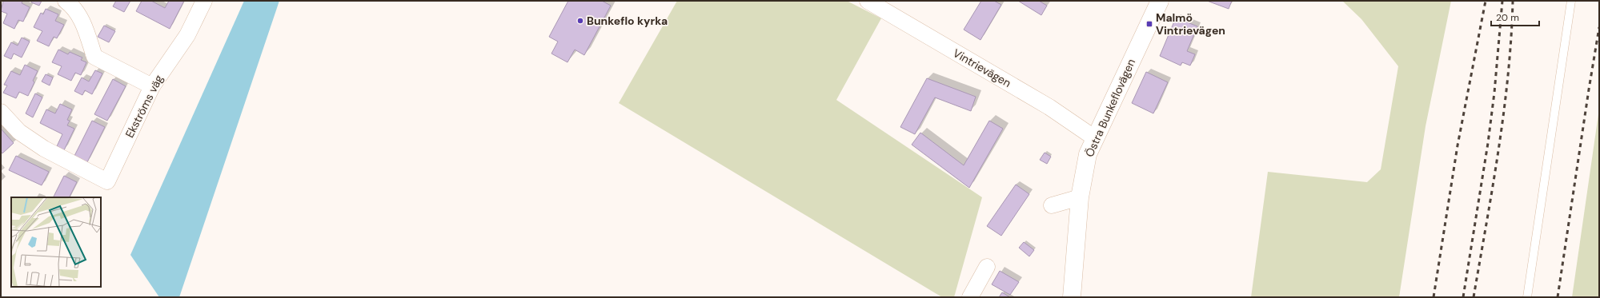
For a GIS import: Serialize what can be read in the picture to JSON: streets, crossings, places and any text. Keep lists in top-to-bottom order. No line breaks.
{"streets":{"street":["Vintrievägen","Ekströms väg","Östra Bunkeflovägen"]},"crossings":[["Vintrievägen","Östra Bunkeflovägen"]],"places":{"other":["Bunkeflo kyrka"],"transit":["Malmö Vintrievägen"]},"scale_bar":"20 m"}
